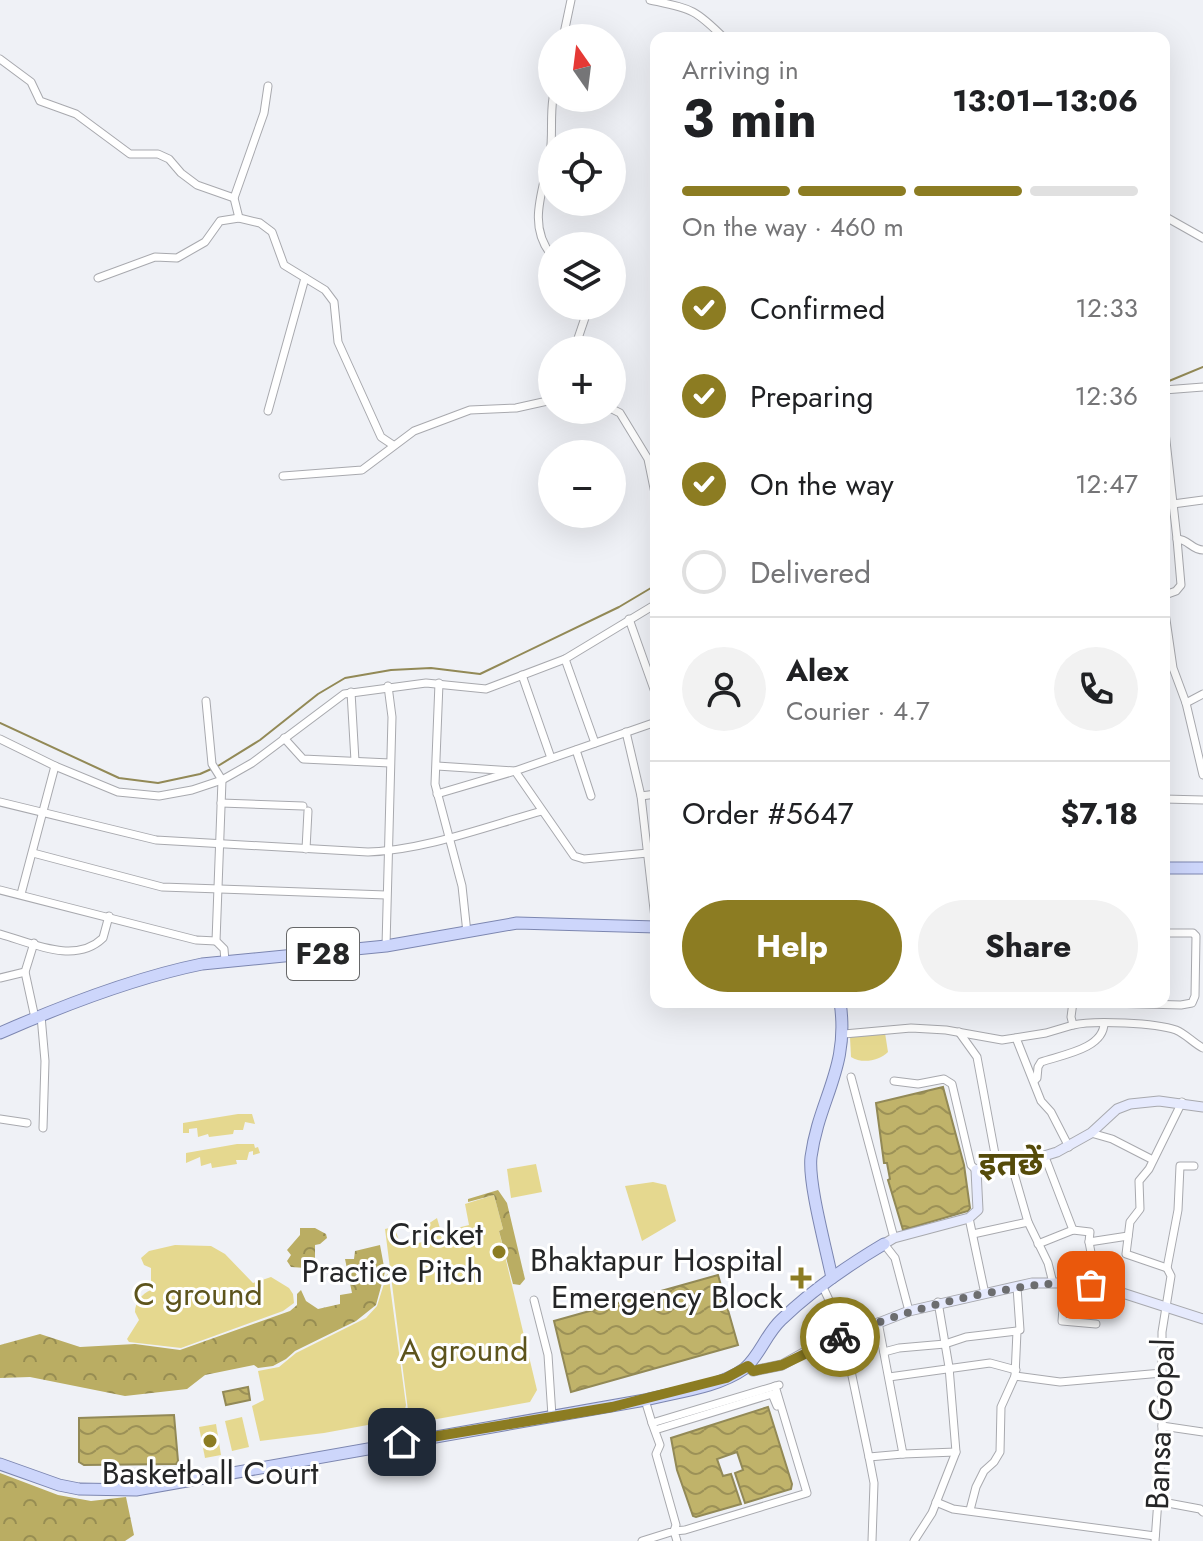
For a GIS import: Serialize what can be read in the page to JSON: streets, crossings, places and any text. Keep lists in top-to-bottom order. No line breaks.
{"streets":{"main road":["F28"],"street":["Bansa Gopal"]},"districts":["इतछें"],"parks":["C ground","A ground"],"places":{"other":["Cricket Practice Pitch","Basketball Court"],"health":["Bhaktapur Hospital Emergency Block"]},"north":"top","page":{"map_buttons":["+","−"],"heading":["3 min","Arriving in","13:01–13:06"],"panel":["Alex","Courier · 4.7","Order #5647","$7.18"],"bar":"On the way · 460 m","list":[["Confirmed","12:33"],["Preparing","12:36"],["On the way","12:47"],"Delivered"],"buttons":["Help","Share"]}}
